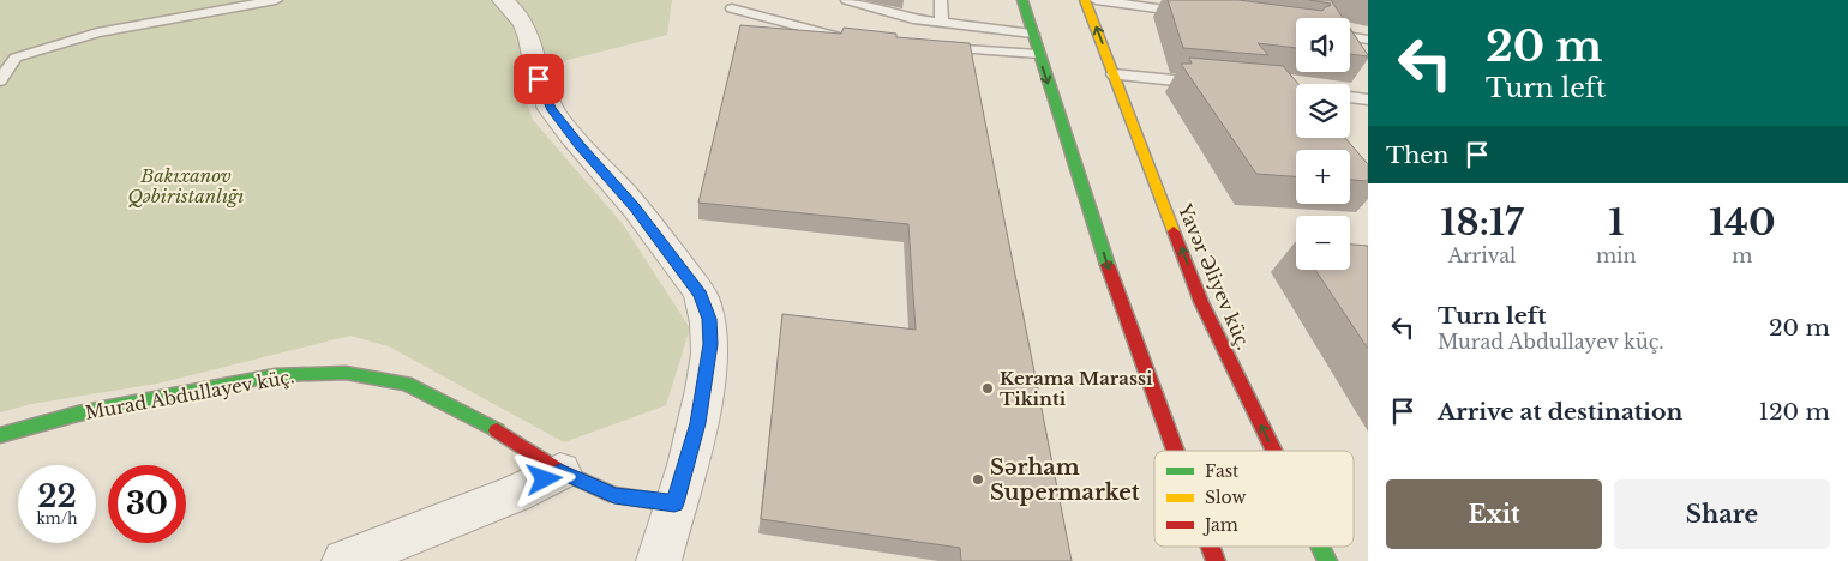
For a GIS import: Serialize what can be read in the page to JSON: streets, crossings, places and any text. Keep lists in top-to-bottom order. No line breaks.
{"streets":{"main road":["Yavər Əliyev küç.","Murad Abdullayev küç."]},"parks":["Bakıxanov Qəbiristanlığı"],"places":["Kerama Marassi Tikinti","Sərham Supermarket"],"legend":["Fast","Slow","Jam"],"page":{"turn":["20 m","Turn left"],"map_buttons":["+","−"],"then":"Then","eta":["18:17","Arrival","1","min","140","m"],"list":[{"name":"Turn left","note":"Murad Abdullayev küç.","value":"20 m"},{"name":"Arrive at destination","value":"120 m"}],"speed":"22 km/h","limit":"30","buttons":["Exit","Share"]}}
